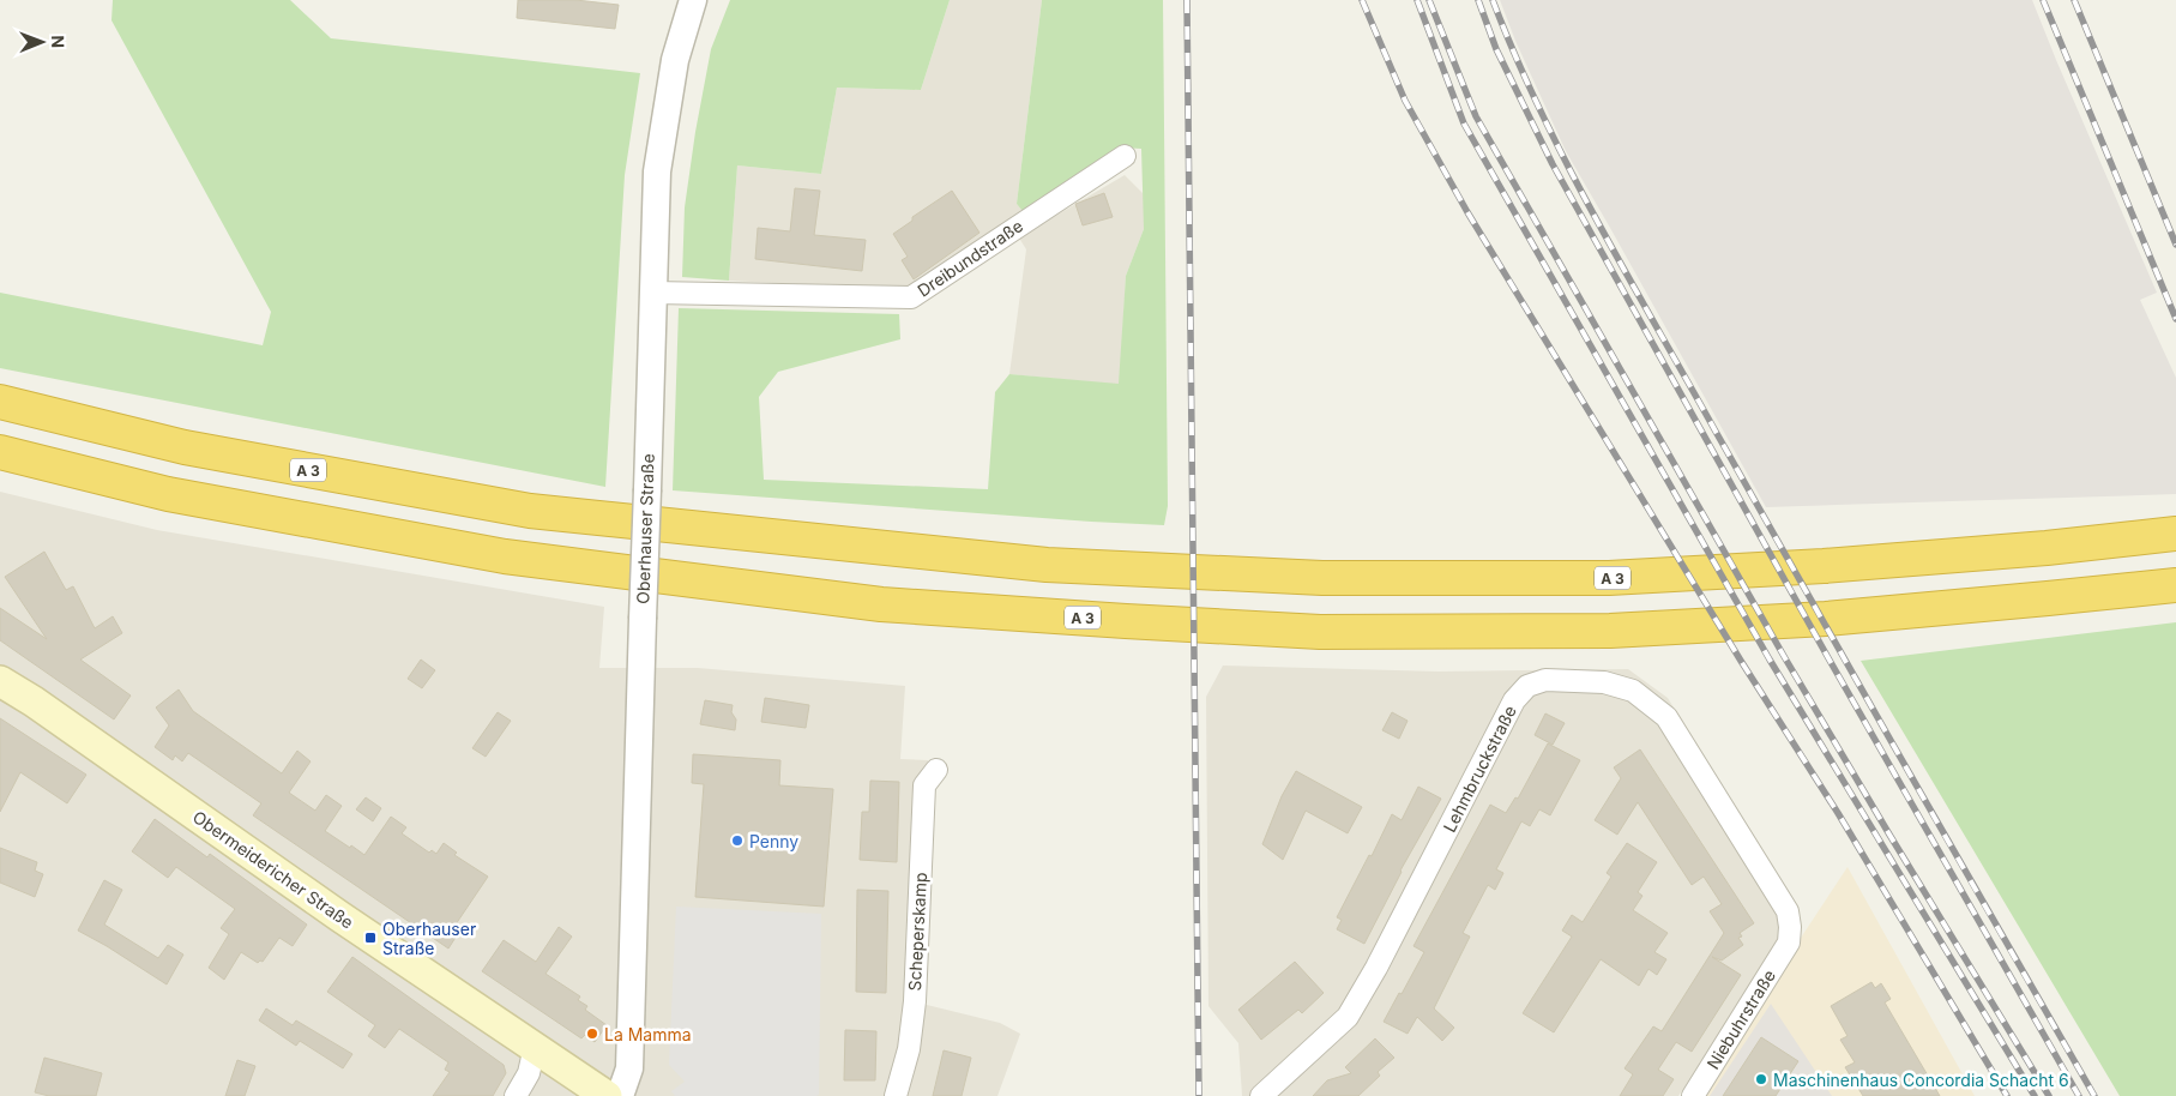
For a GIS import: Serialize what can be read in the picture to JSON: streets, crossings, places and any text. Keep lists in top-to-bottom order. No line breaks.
{"streets":{"highway":["A 3"],"main road":["Obermeidericher Straße"],"street":["Dreibundstraße","Oberhauser Straße","Lehmbruckstraße","Scheperskamp","Niebuhrstraße"]},"crossings":[["Dreibundstraße","Oberhauser Straße"],["Lehmbruckstraße","Niebuhrstraße"]],"places":{"other":["Penny","La Mamma","Maschinenhaus Concordia Schacht 6"],"transit":["Oberhauser Straße"]},"north":"right"}
